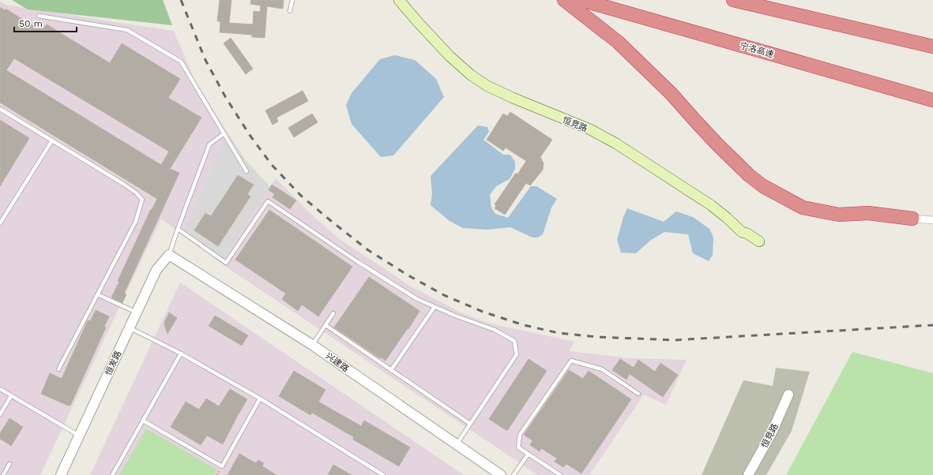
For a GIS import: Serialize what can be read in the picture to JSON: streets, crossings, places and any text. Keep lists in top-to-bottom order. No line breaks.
{"streets":{"highway":["宁洛高速"],"main road":["恒竞路"],"street":["兴建路","恒发路"]},"crossings":[["兴建路","恒发路"]],"scale_bar":"50 m"}
